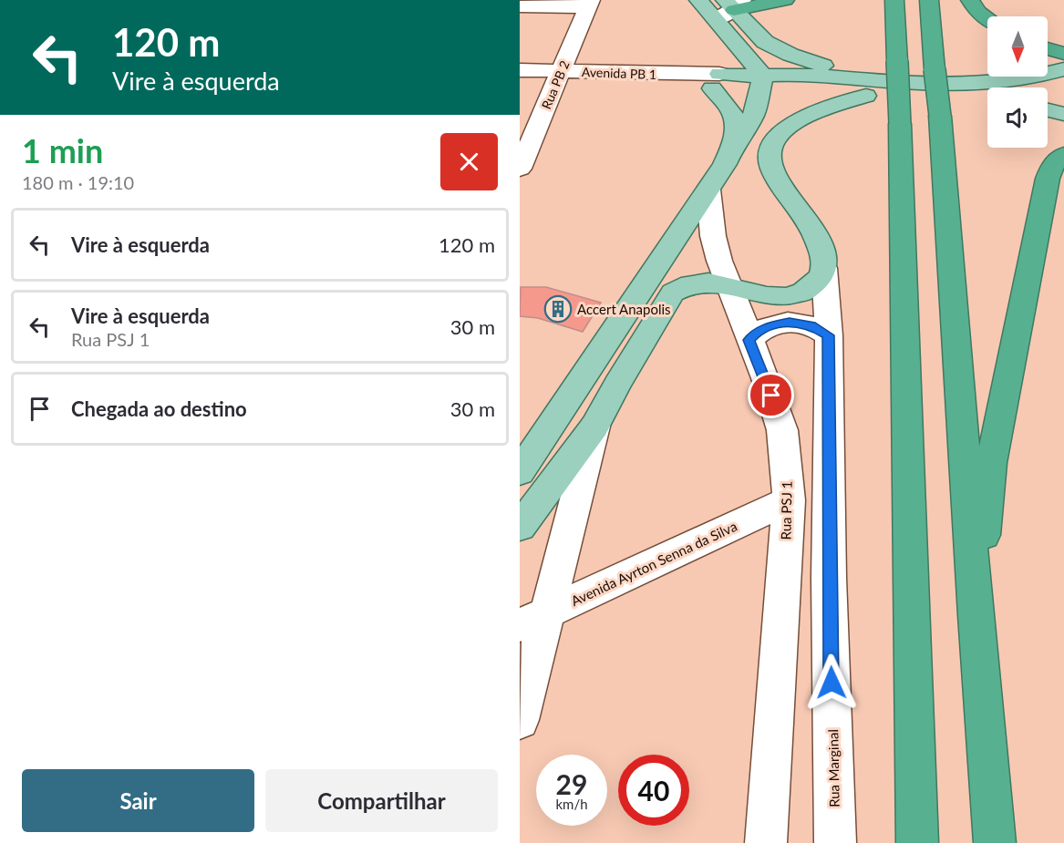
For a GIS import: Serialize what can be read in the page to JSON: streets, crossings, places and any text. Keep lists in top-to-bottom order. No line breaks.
{"streets":{"street":["Avenida PB 1","Rua PB 2","Rua PSJ 1","Avenida Ayrton Senna da Silva","Rua Marginal"]},"crossings":[["Avenida PB 1","Rua PB 2"],["Rua PSJ 1","Avenida Ayrton Senna da Silva"]],"places":{"building":["Accert Anapolis"]},"north":"bottom","page":{"turn":["120 m","Vire à esquerda"],"heading":["1 min","180 m · 19:10"],"list":[{"name":"Vire à esquerda","value":"120 m"},{"name":"Vire à esquerda","note":"Rua PSJ 1","value":"30 m"},{"name":"Chegada ao destino","value":"30 m"}],"speed":"29 km/h","limit":"40","buttons":["Sair","Compartilhar"]}}
